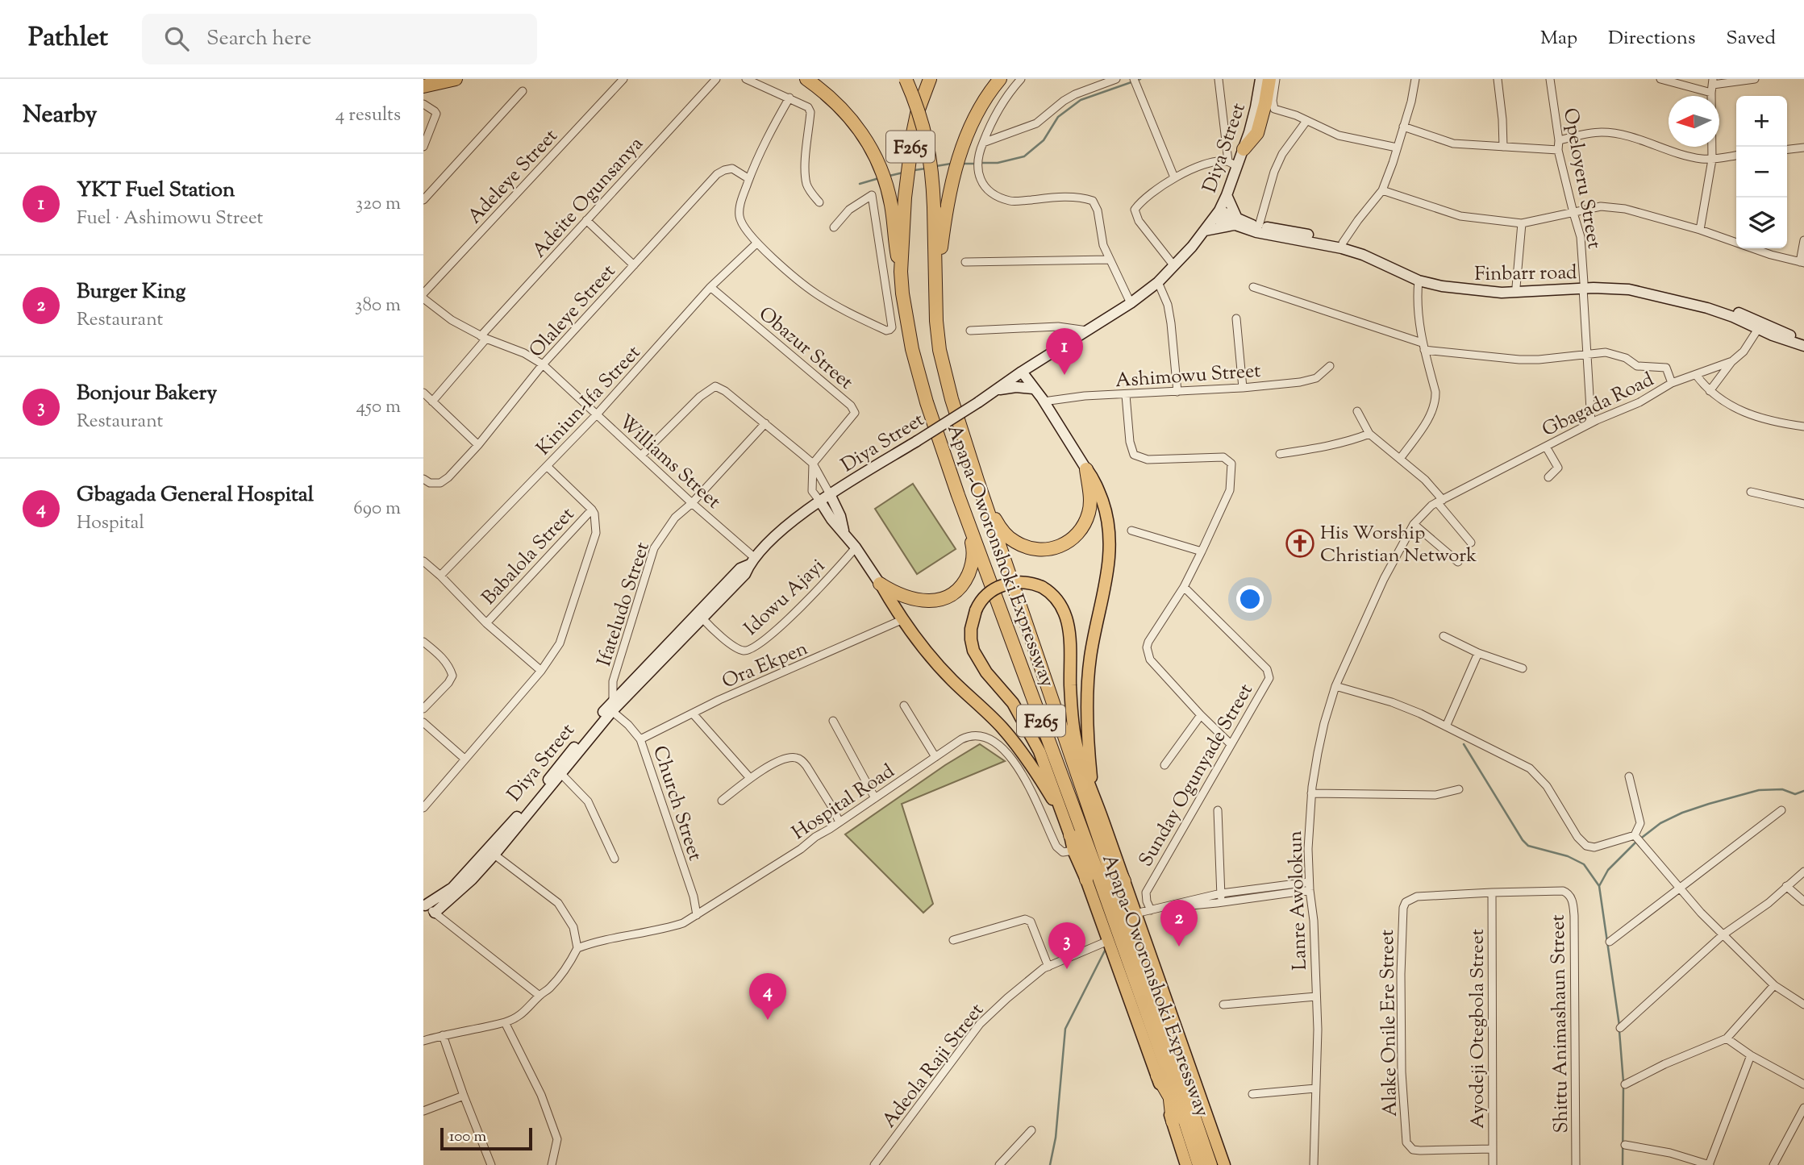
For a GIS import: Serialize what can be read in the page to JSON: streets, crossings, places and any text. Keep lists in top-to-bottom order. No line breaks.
{"streets":{"highway":["F265","Apapa-Oworonshoki Expressway"],"main road":["Diya Street","Finbarr road"],"street":["Adeleye Street","Opeloyeru Street","Adeite Ogunsanya","Olaleye Street","Obazur Street","Ashimowu Street","Kiniun-Ifa Street","Gbagada Road","Williams Street","Babalola Street","Idowu Ajayi","Ifateludo Street","Ora Ekpen","Sunday Ogunyade Street","Hospital Road","Church Street","Lanre Awolokun","Alake Onile Ere Street","Shittu Animashaun Street","Ayodeji Otegbola Street","Adeola Raji Street"]},"crossings":[["F265","Apapa-Oworonshoki Expressway"],["Diya Street","Williams Street"],["Diya Street","Idowu Ajayi"],["Diya Street","Ifateludo Street"],["Diya Street","Church Street"],["Adeleye Street","Williams Street"],["Opeloyeru Street","Finbarr road"],["Opeloyeru Street","Gbagada Road"],["Adeite Ogunsanya","Williams Street"],["Finbarr road","Gbagada Road"],["Olaleye Street","Williams Street"],["Obazur Street","Kiniun-Ifa Street"],["Kiniun-Ifa Street","Williams Street"],["Gbagada Road","Lanre Awolokun"],["Williams Street","Ifateludo Street"],["Apapa-Oworonshoki Expressway","Adeola Raji Street"],["Ora Ekpen","Church Street"],["Hospital Road","Church Street"],["Alake Onile Ere Street","Shittu Animashaun Street"],["Alake Onile Ere Street","Ayodeji Otegbola Street"],["Shittu Animashaun Street","Ayodeji Otegbola Street"]],"places":{"church":["His Worship Christian Network"]},"scale_bar":"100 m","north":"left","page":{"header":"Pathlet","search":"Search here","nav":["Map","Directions","Saved"],"heading":["Nearby","4 results"],"map_buttons":["+","−"],"list":[{"mark":"1","name":"YKT Fuel Station","note":"Fuel · Ashimowu Street","value":"320 m"},{"mark":"2","name":"Burger King","note":"Restaurant","value":"380 m"},{"mark":"3","name":"Bonjour Bakery","note":"Restaurant","value":"450 m"},{"mark":"4","name":"Gbagada General Hospital","note":"Hospital","value":"690 m"}],"pins":["1","2","3","4"],"scale":"100 m"}}
